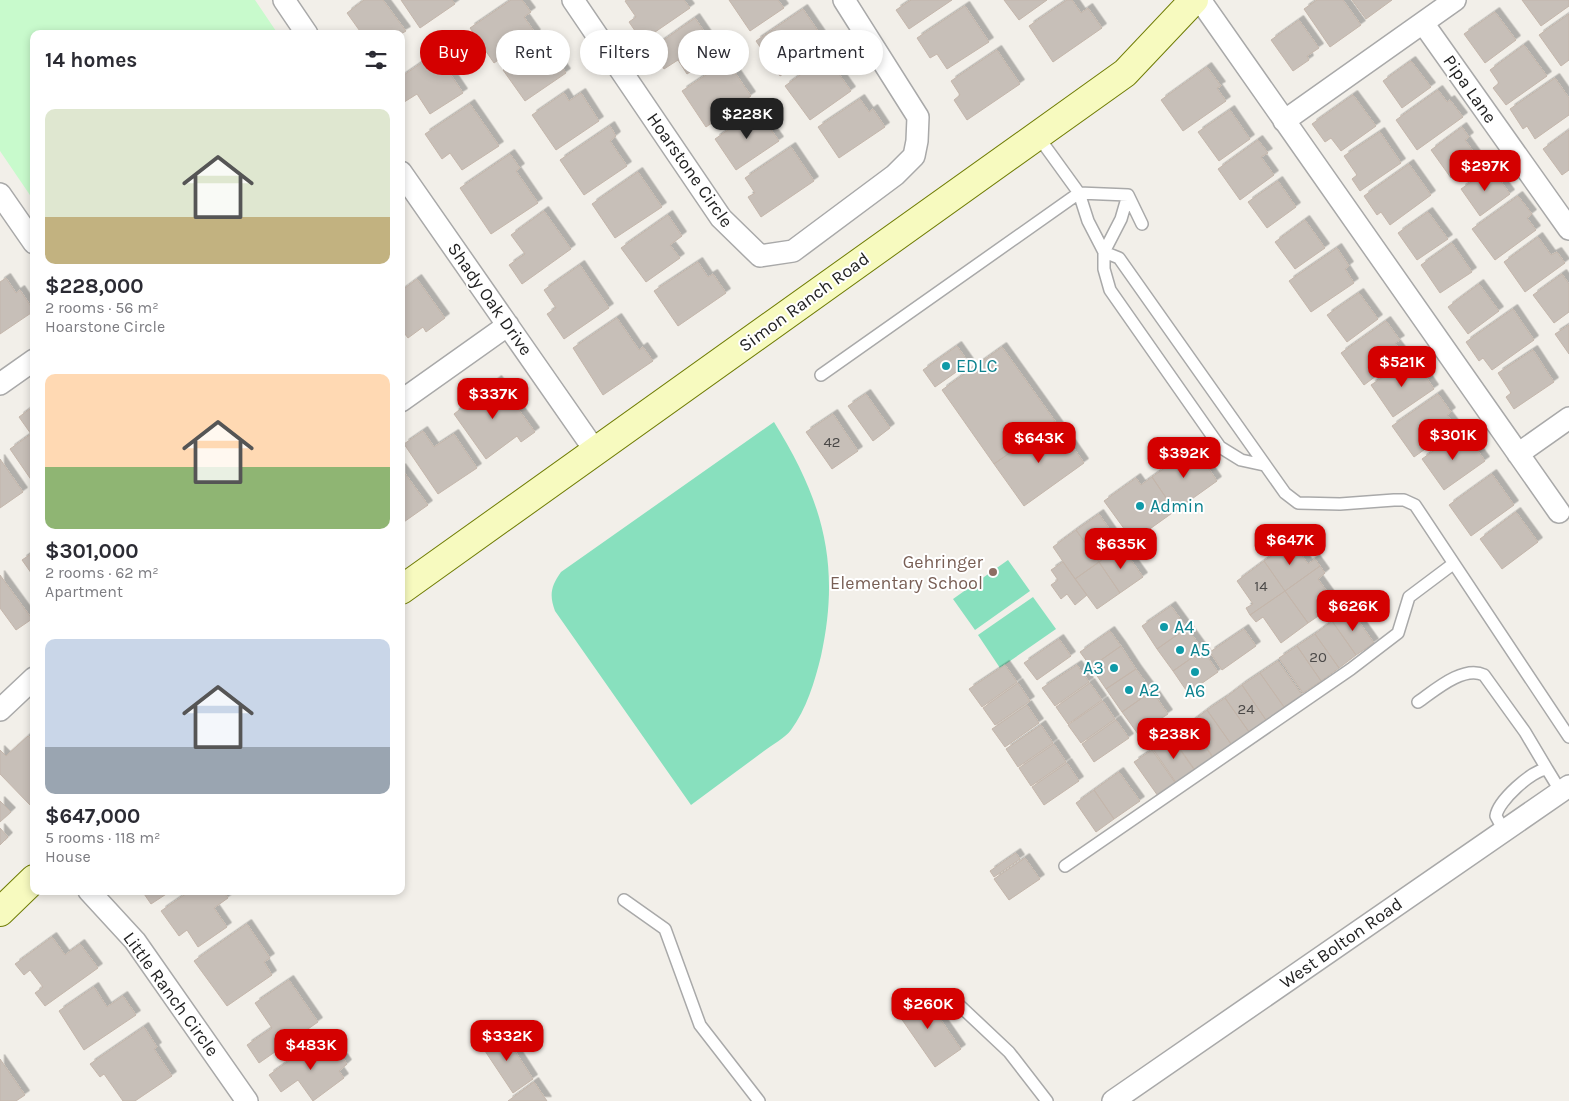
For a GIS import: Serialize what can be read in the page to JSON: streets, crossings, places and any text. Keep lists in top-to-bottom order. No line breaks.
{"streets":{"street":["Pipa Lane","Hoarstone Circle","Shady Oak Drive","Simon Ranch Road","West Bolton Road","Little Ranch Circle"]},"crossings":[["Shady Oak Drive","Simon Ranch Road"]],"places":["EDLC","Admin","Gehringer Elementary School","A4","A5","A3","A6","A2"],"house_numbers":["42","14","20","24"],"page":{"chip":["Buy","Rent","Filters","New","Apartment"],"heading":"14 homes","list":[{"name":"$228,000","note":"2 rooms · 56 m² · Hoarstone Circle"},{"name":"$301,000","note":"2 rooms · 62 m² · Apartment"},{"name":"$647,000","note":"5 rooms · 118 m² · House"}],"price":["$228K","$297K","$521K","$337K","$301K","$643K","$392K","$647K","$635K","$626K","$238K","$260K","$332K","$483K"]}}
